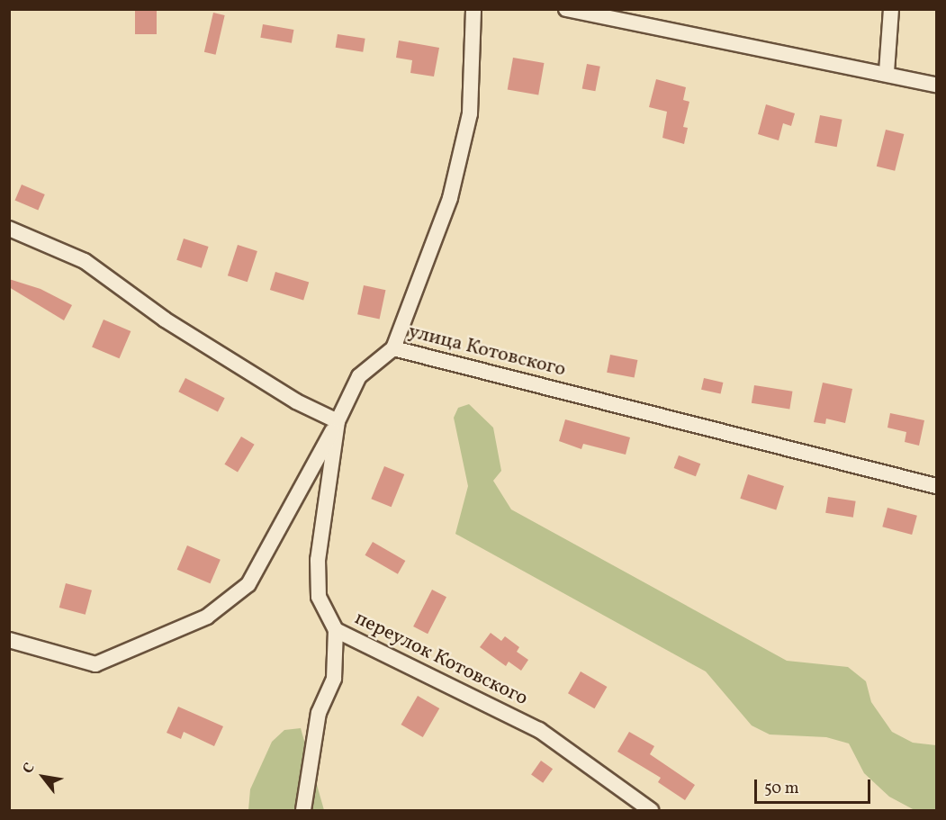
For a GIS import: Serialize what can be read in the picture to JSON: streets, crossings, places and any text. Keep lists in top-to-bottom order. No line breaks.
{"streets":{"street":["улица Котовского","переулок Котовского"]},"crossings":[["улица Котовского","переулок Котовского"]],"scale_bar":"50 m","north":"top left"}
